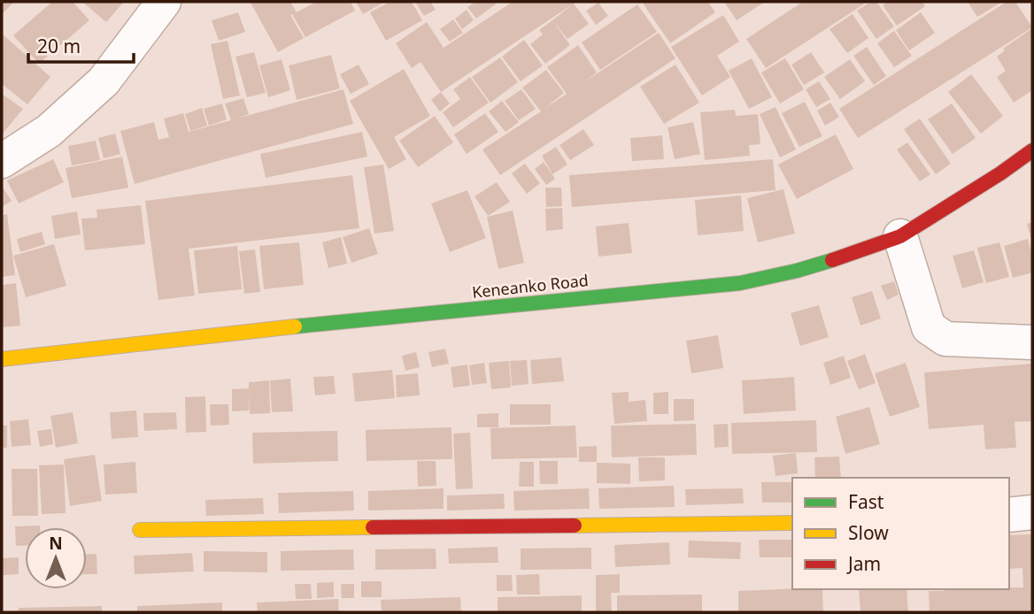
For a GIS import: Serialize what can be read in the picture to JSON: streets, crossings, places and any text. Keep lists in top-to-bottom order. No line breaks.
{"streets":{"street":["Keneanko Road"]},"legend":["Fast","Slow","Jam"],"scale_bar":"20 m","north":"top"}
